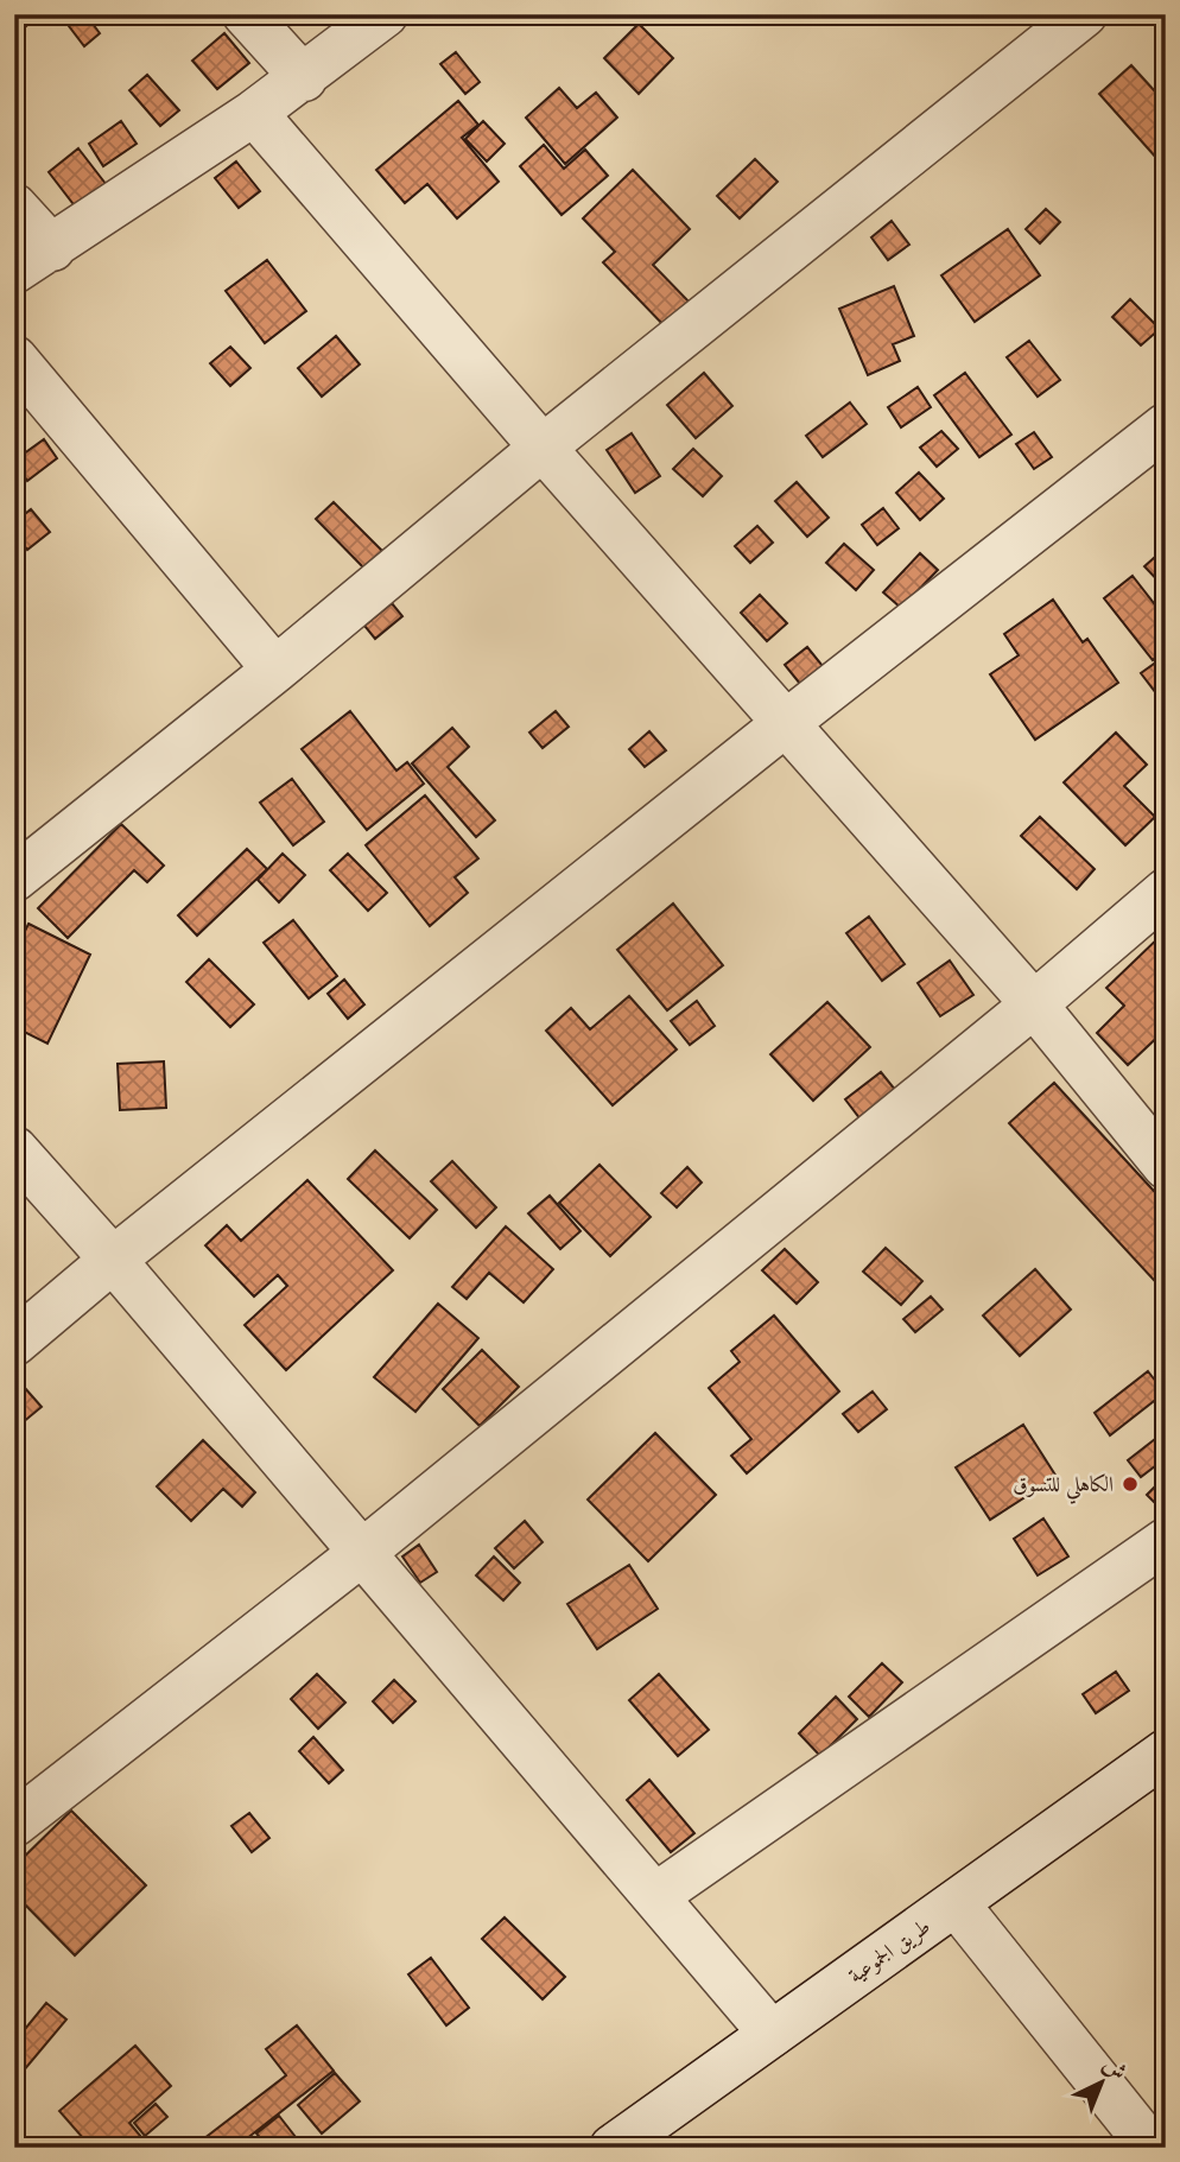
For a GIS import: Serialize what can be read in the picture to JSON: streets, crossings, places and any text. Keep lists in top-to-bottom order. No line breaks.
{"streets":{"street":["طريق الجموعية"]},"places":["الكاهلي للتسوق"],"north":"top right"}
